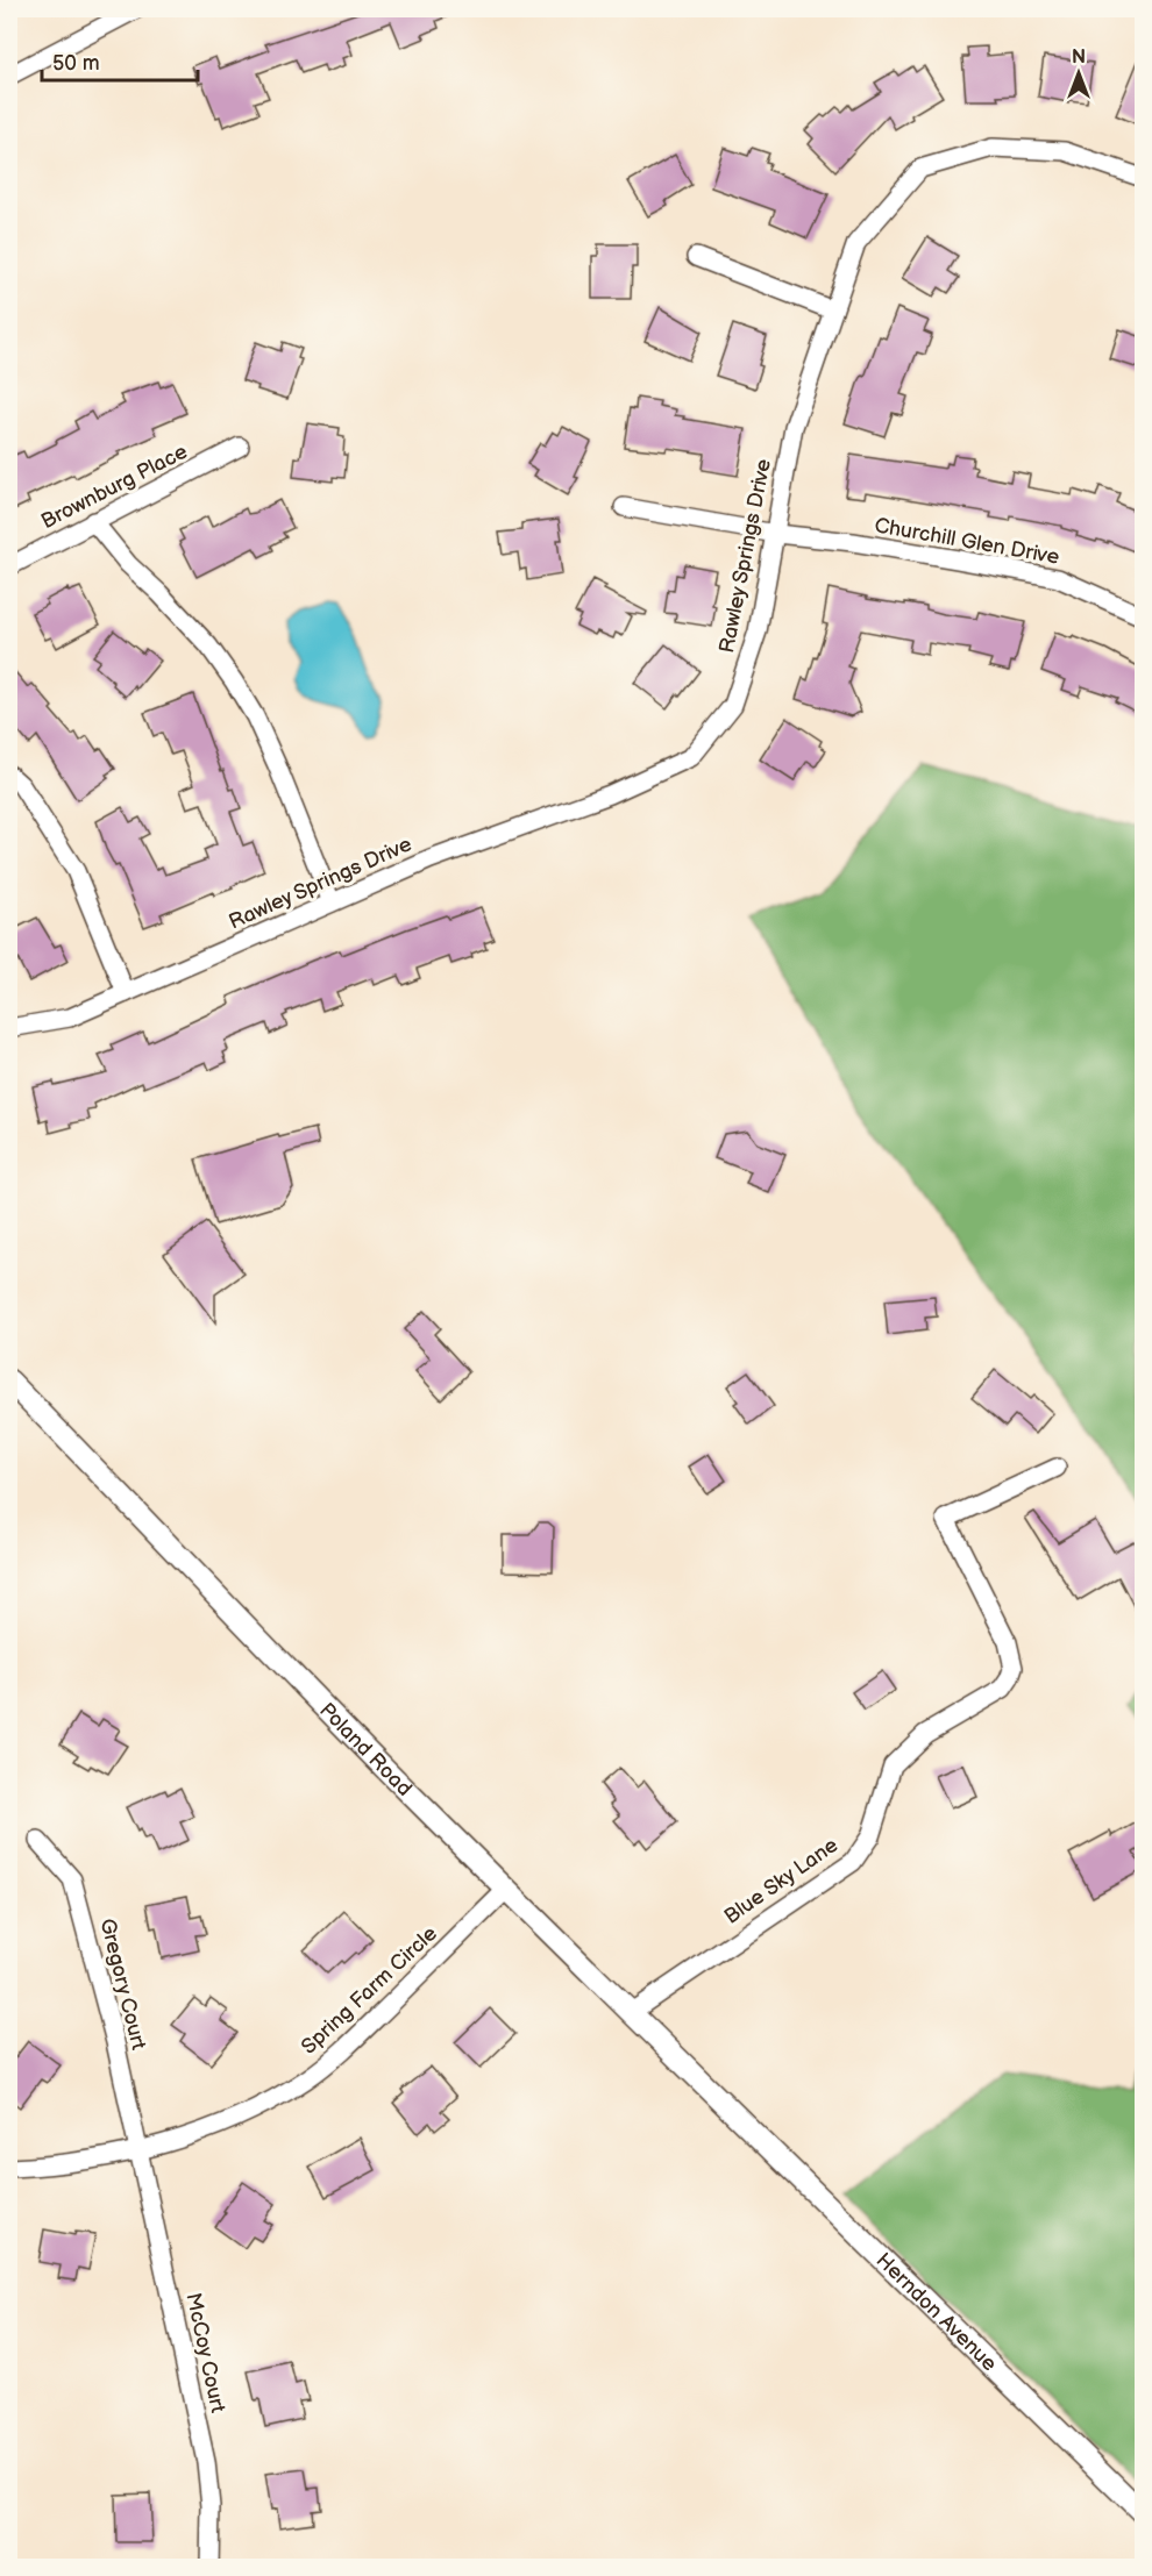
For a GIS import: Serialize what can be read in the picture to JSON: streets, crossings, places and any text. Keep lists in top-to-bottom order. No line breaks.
{"streets":{"street":["Brownburg Place","Churchill Glen Drive","Rawley Springs Drive","Poland Road","Blue Sky Lane","Gregory Court","Spring Farm Circle","Herndon Avenue","McCoy Court"]},"crossings":[["Churchill Glen Drive","Rawley Springs Drive"],["Poland Road","Blue Sky Lane"],["Poland Road","Spring Farm Circle"],["Poland Road","Herndon Avenue"],["Gregory Court","Spring Farm Circle"],["Gregory Court","McCoy Court"],["Spring Farm Circle","McCoy Court"]],"scale_bar":"50 m","north":"top"}
